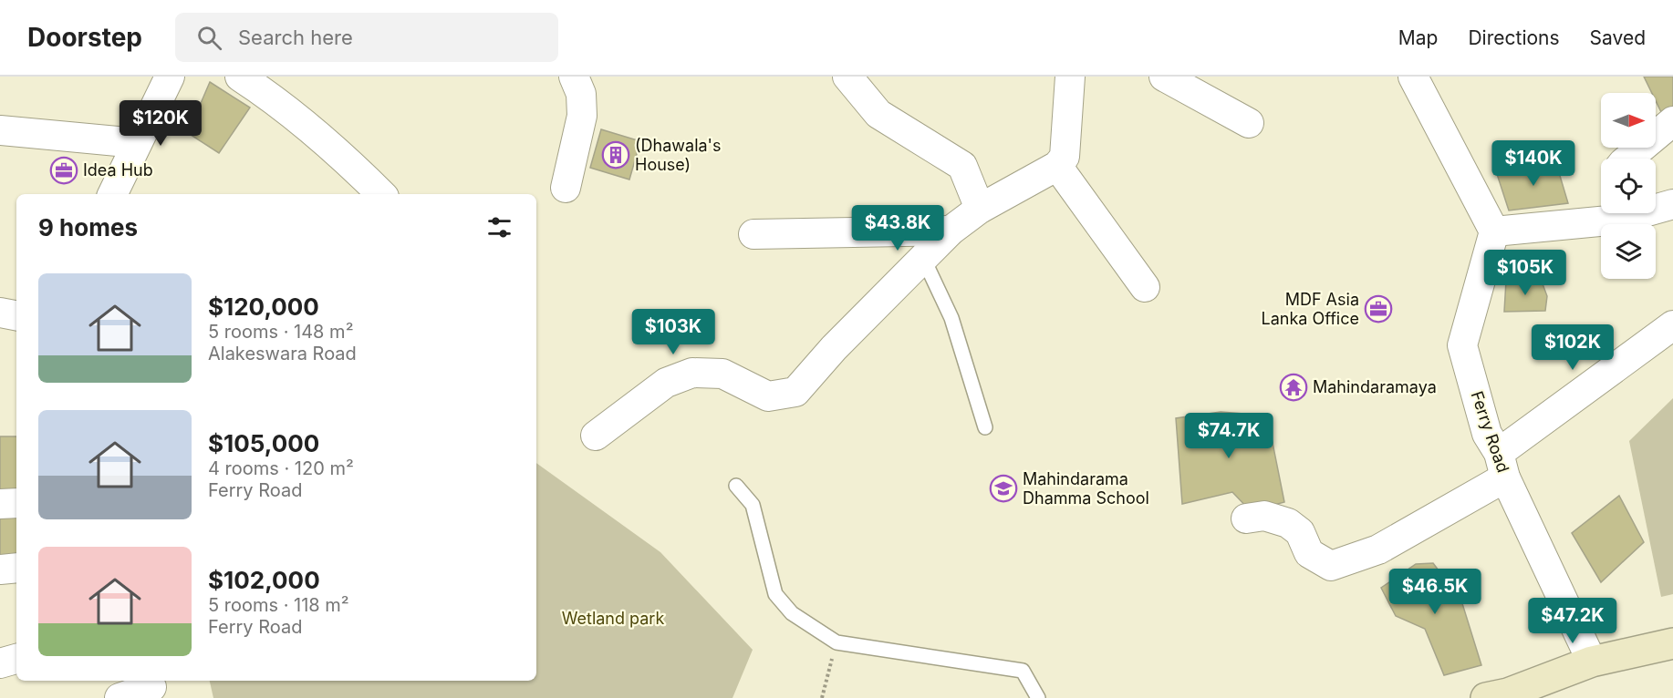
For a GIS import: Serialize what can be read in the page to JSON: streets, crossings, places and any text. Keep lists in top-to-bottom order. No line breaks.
{"streets":{"street":["Ferry Road"]},"parks":["Wetland park"],"places":{"building":["(Dhawala's House)"],"office":["Idea Hub","MDF Asia Lanka Office"],"temple":["Mahindaramaya"],"school or university":["Mahindarama Dhamma School"]},"north":"right","page":{"header":"Doorstep","search":"Search here","nav":["Map","Directions","Saved"],"price":["$120K","$140K","$43.8K","$105K","$103K","$102K","$74.7K","$46.5K","$47.2K"],"heading":"9 homes","list":[{"name":"$120,000","note":"5 rooms · 148 m² · Alakeswara Road"},{"name":"$105,000","note":"4 rooms · 120 m² · Ferry Road"},{"name":"$102,000","note":"5 rooms · 118 m² · Ferry Road"}]}}
